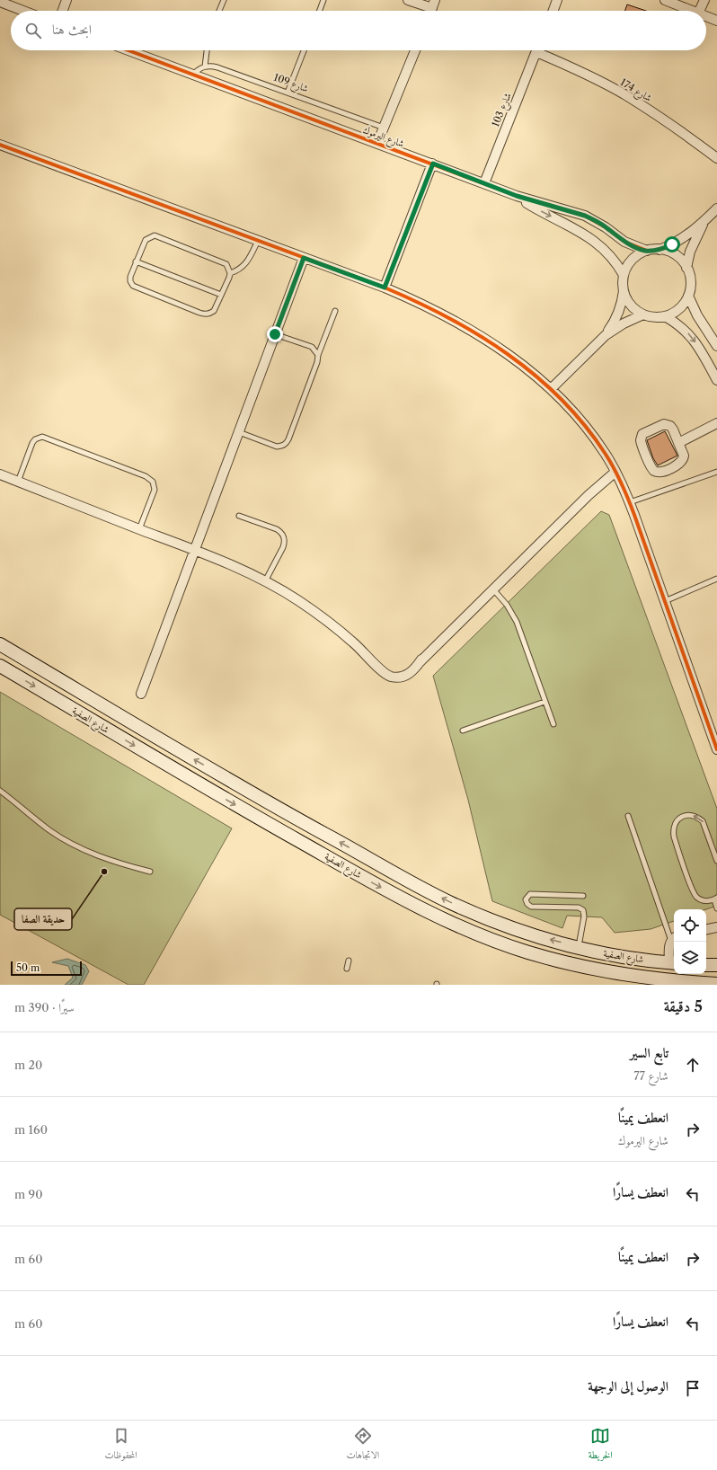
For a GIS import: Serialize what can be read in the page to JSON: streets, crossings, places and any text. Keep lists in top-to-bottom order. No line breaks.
{"streets":{"main road":["شارع الصفية"],"street":["شارع 174","شارع 103","شارع اليرموك"],"lane":["شارع 109"]},"crossings":[["شارع 103","شارع اليرموك"]],"places":["حديقة الصفا"],"scale_bar":"50 m","page":{"search":"ابحث هنا","scale":"50 m","heading":["5 دقيقة","سيرًا · 390 m"],"list":[["تابع السير","شارع 77","20 m"],["انعطف يمينًا","شارع اليرموك","160 m"],["انعطف يسارًا","90 m"],["انعطف يمينًا","60 m"],["انعطف يسارًا","60 m"],"الوصول إلى الوجهة"],"nav":["الخريطة","الاتجاهات","المحفوظات"]}}
